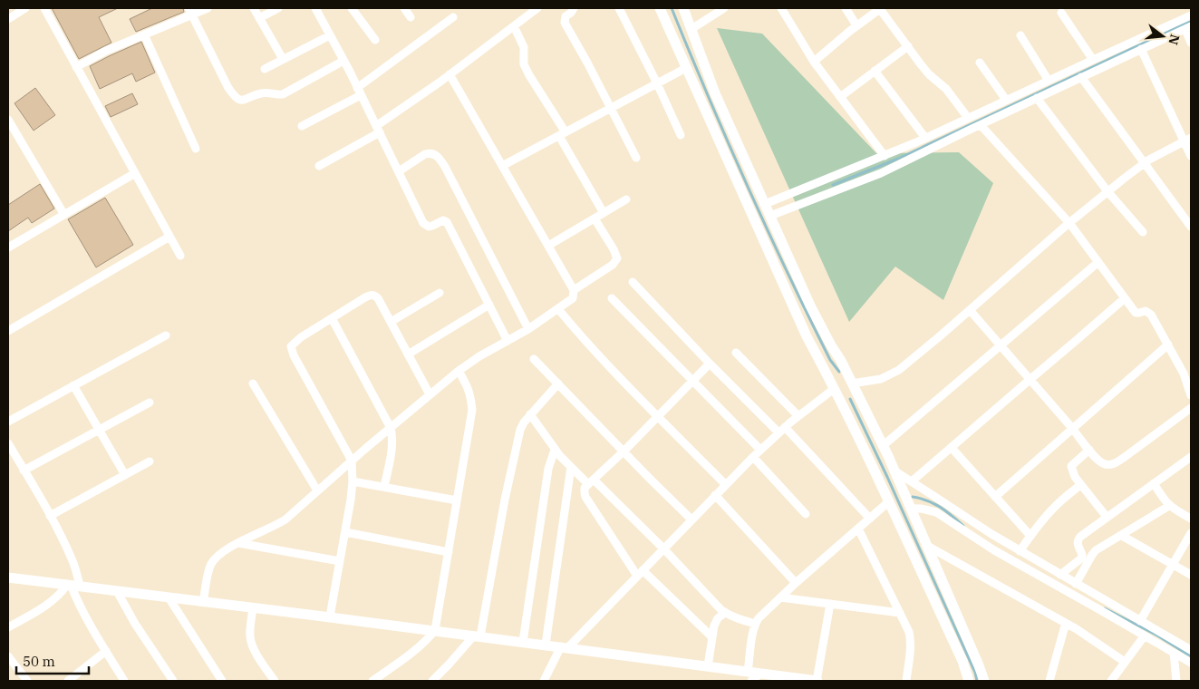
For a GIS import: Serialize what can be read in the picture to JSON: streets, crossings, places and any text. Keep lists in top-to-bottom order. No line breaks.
{"scale_bar":"50 m","north":"right"}
